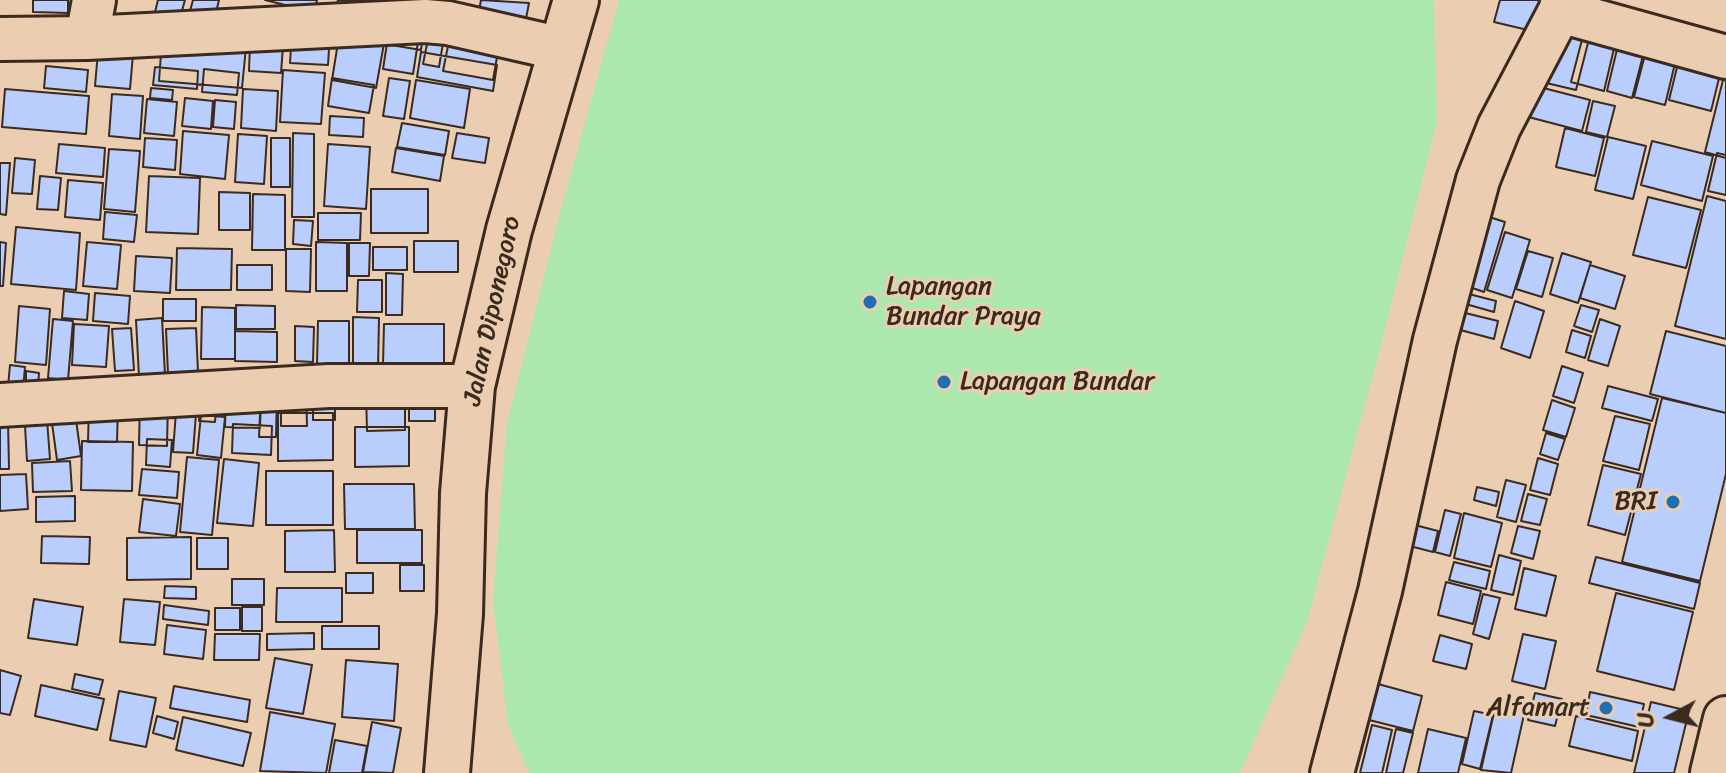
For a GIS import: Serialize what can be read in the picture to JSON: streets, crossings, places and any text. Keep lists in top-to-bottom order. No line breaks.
{"streets":{"main road":["Jalan Diponegoro"]},"places":["Lapangan Bundar Praya","Lapangan Bundar","BRI","Alfamart"],"north":"left"}
